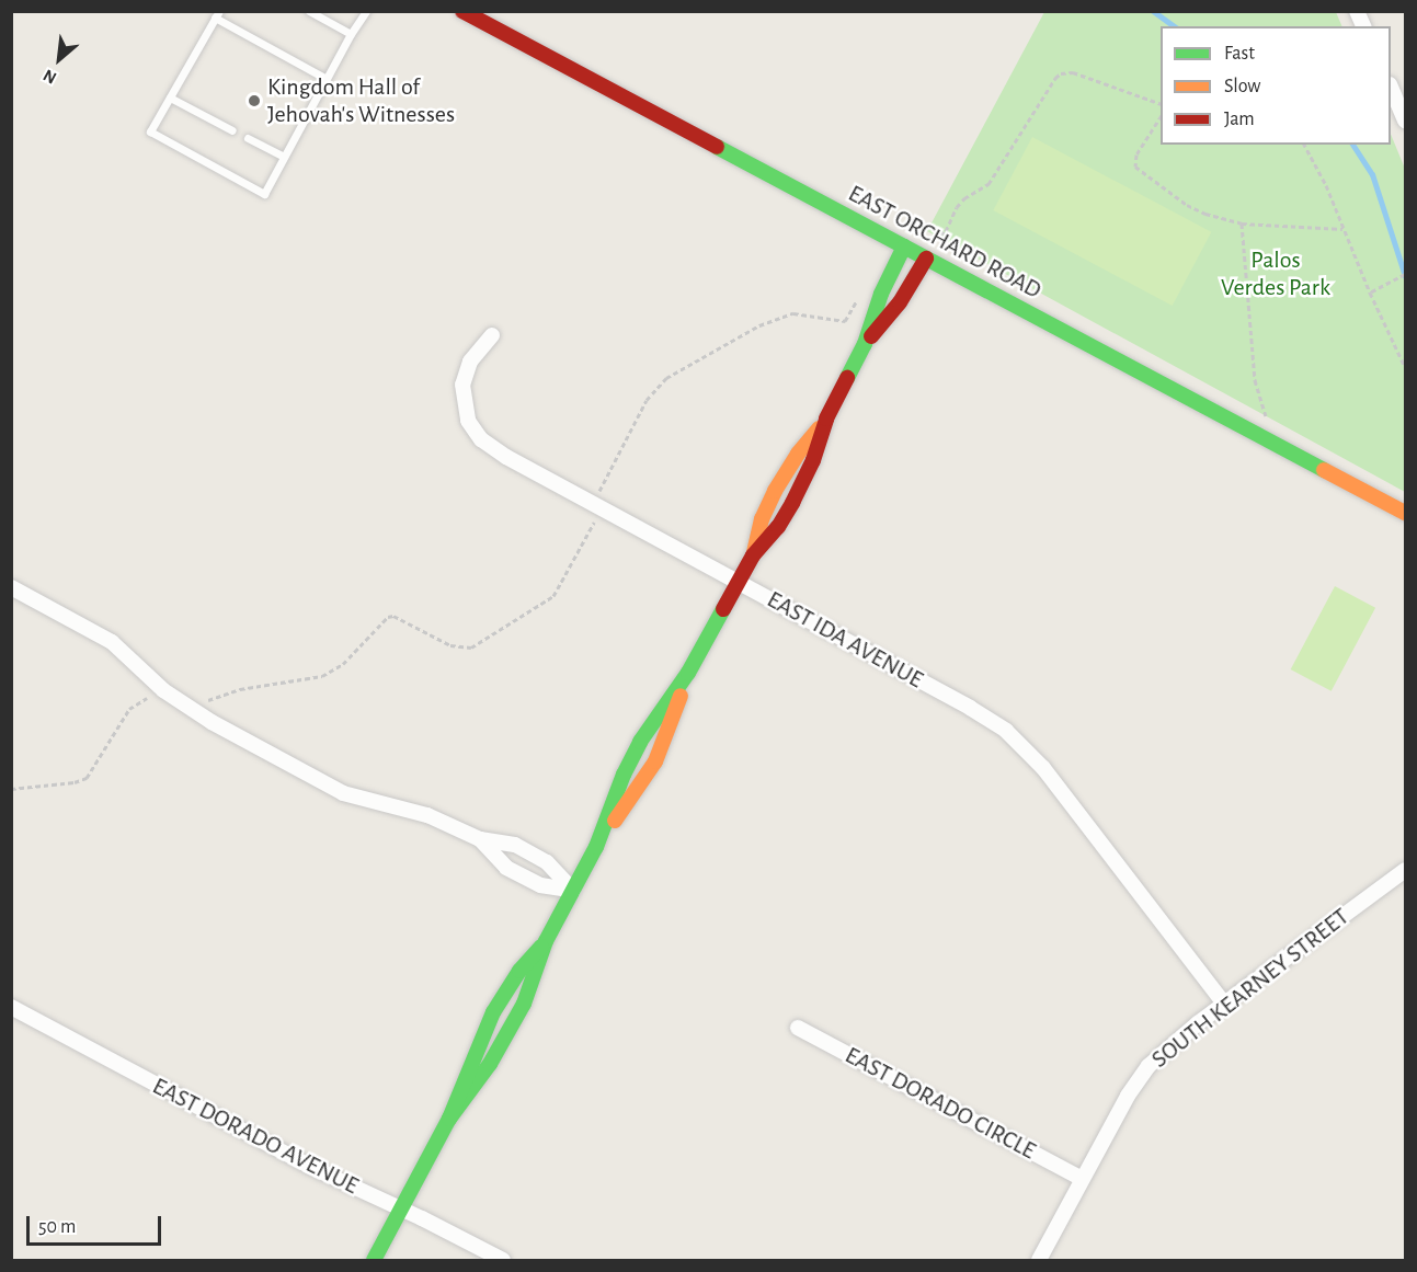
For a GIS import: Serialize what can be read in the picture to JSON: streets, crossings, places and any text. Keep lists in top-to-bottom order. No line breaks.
{"streets":{"street":["EAST ORCHARD ROAD","EAST IDA AVENUE","SOUTH KEARNEY STREET","EAST DORADO CIRCLE","EAST DORADO AVENUE"]},"crossings":[["EAST IDA AVENUE","SOUTH KEARNEY STREET"],["SOUTH KEARNEY STREET","EAST DORADO CIRCLE"]],"parks":["Palos Verdes Park"],"places":["Kingdom Hall of Jehovah's Witnesses"],"legend":["Fast","Slow","Jam"],"scale_bar":"50 m","north":"bottom left"}
